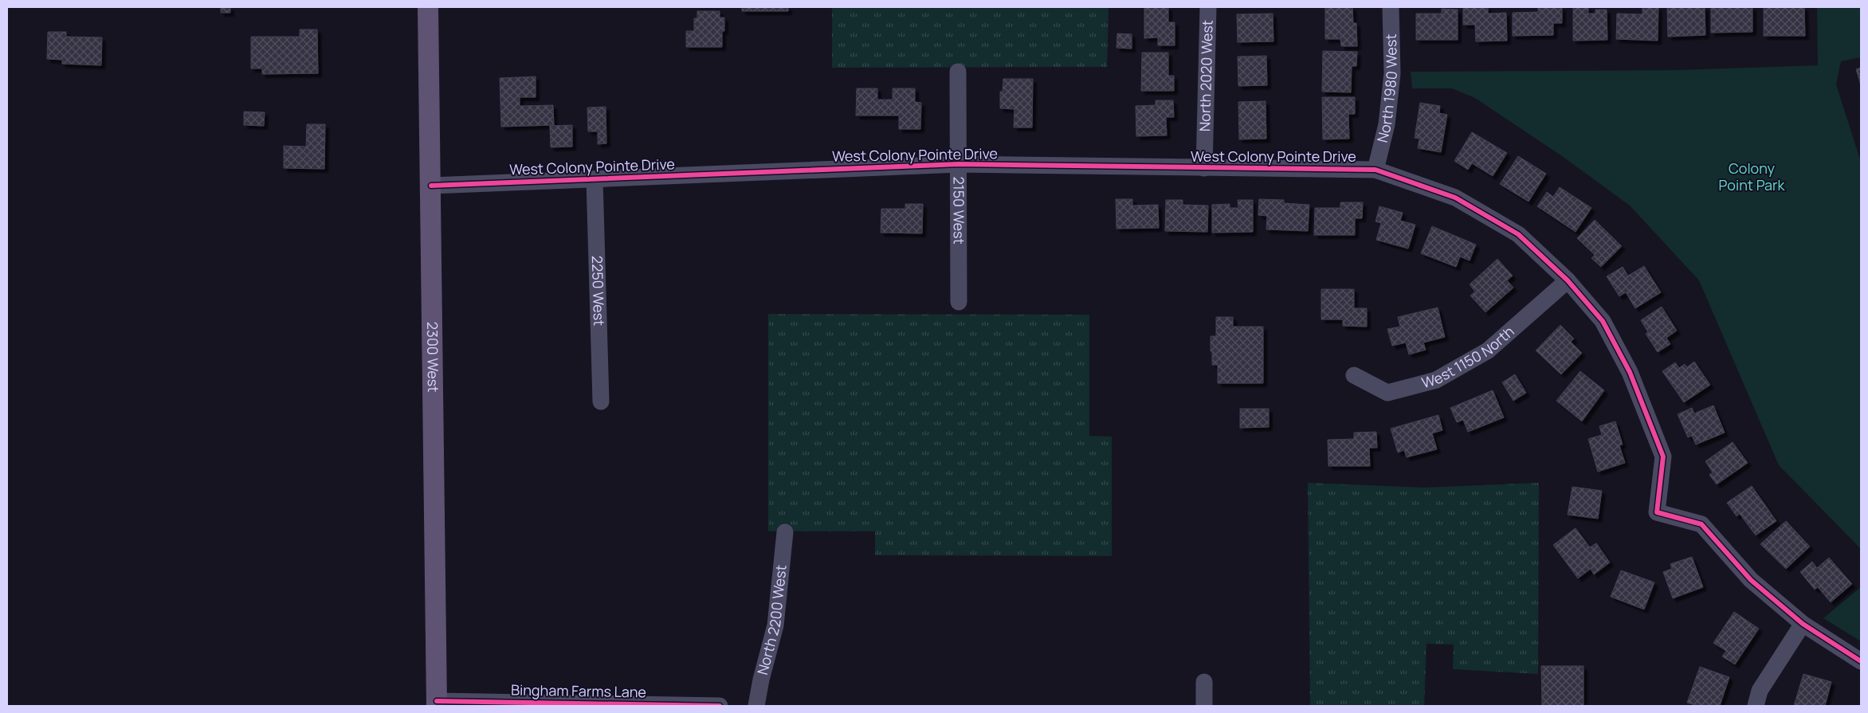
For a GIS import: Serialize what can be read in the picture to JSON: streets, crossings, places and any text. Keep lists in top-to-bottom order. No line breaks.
{"streets":{"main road":["2300 West"],"street":["North 2020 West","North 1980 West","West Colony Pointe Drive","2150 West","2250 West","West 1150 North","North 2200 West","Bingham Farms Lane"]},"crossings":[["North 2020 West","West Colony Pointe Drive"],["North 1980 West","West Colony Pointe Drive"],["West Colony Pointe Drive","2150 West"],["West Colony Pointe Drive","2250 West"],["West Colony Pointe Drive","West 1150 North"],["West Colony Pointe Drive","2300 West"],["2300 West","Bingham Farms Lane"]],"parks":["Colony Point Park"]}
